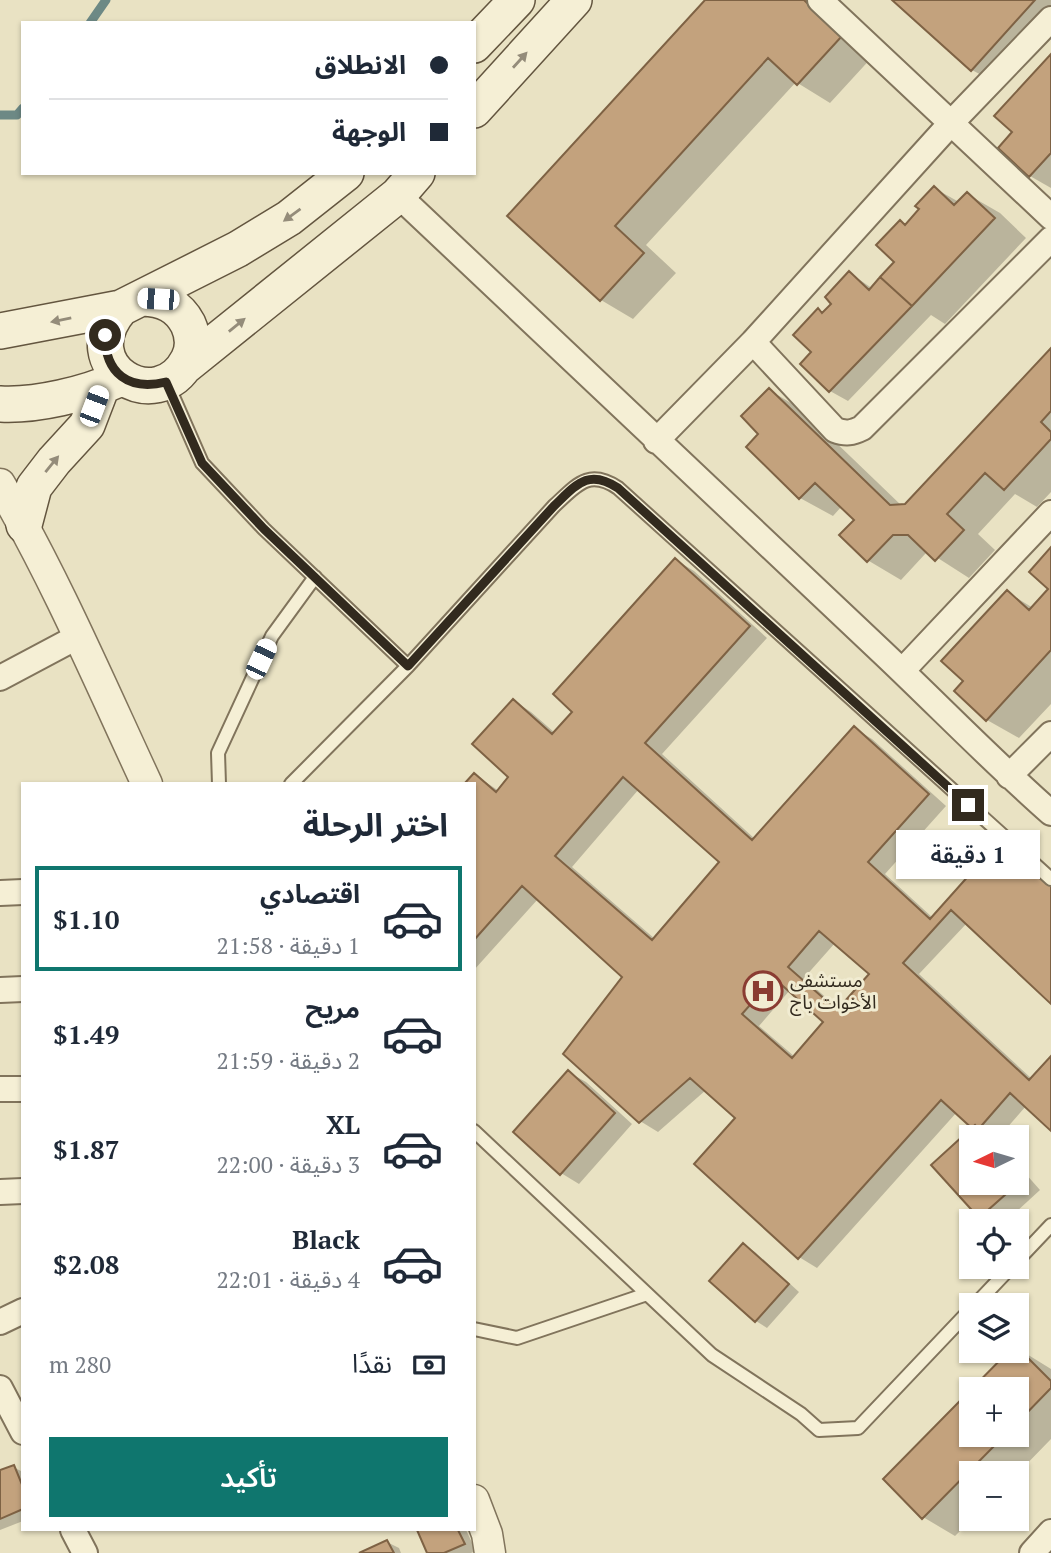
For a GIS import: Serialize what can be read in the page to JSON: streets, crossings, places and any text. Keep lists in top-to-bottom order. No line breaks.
{"places":{"hospital":["مستشفى الأخوات باج"]},"north":"left","page":{"banner":["الانطلاق","الوجهة"],"heading":"اختر الرحلة","bubble":"1 دقيقة","list":[{"name":"اقتصادي","note":"1 دقيقة · 21:58","value":"$1.10"},{"name":"مريح","note":"2 دقيقة · 21:59","value":"$1.49"},{"name":"XL","note":"3 دقيقة · 22:00","value":"$1.87"},{"name":"Black","note":"4 دقيقة · 22:01","value":"$2.08"}],"map_buttons":["+","−"],"pay":["نقدًا","280 m"],"buttons":"تأكيد"}}
